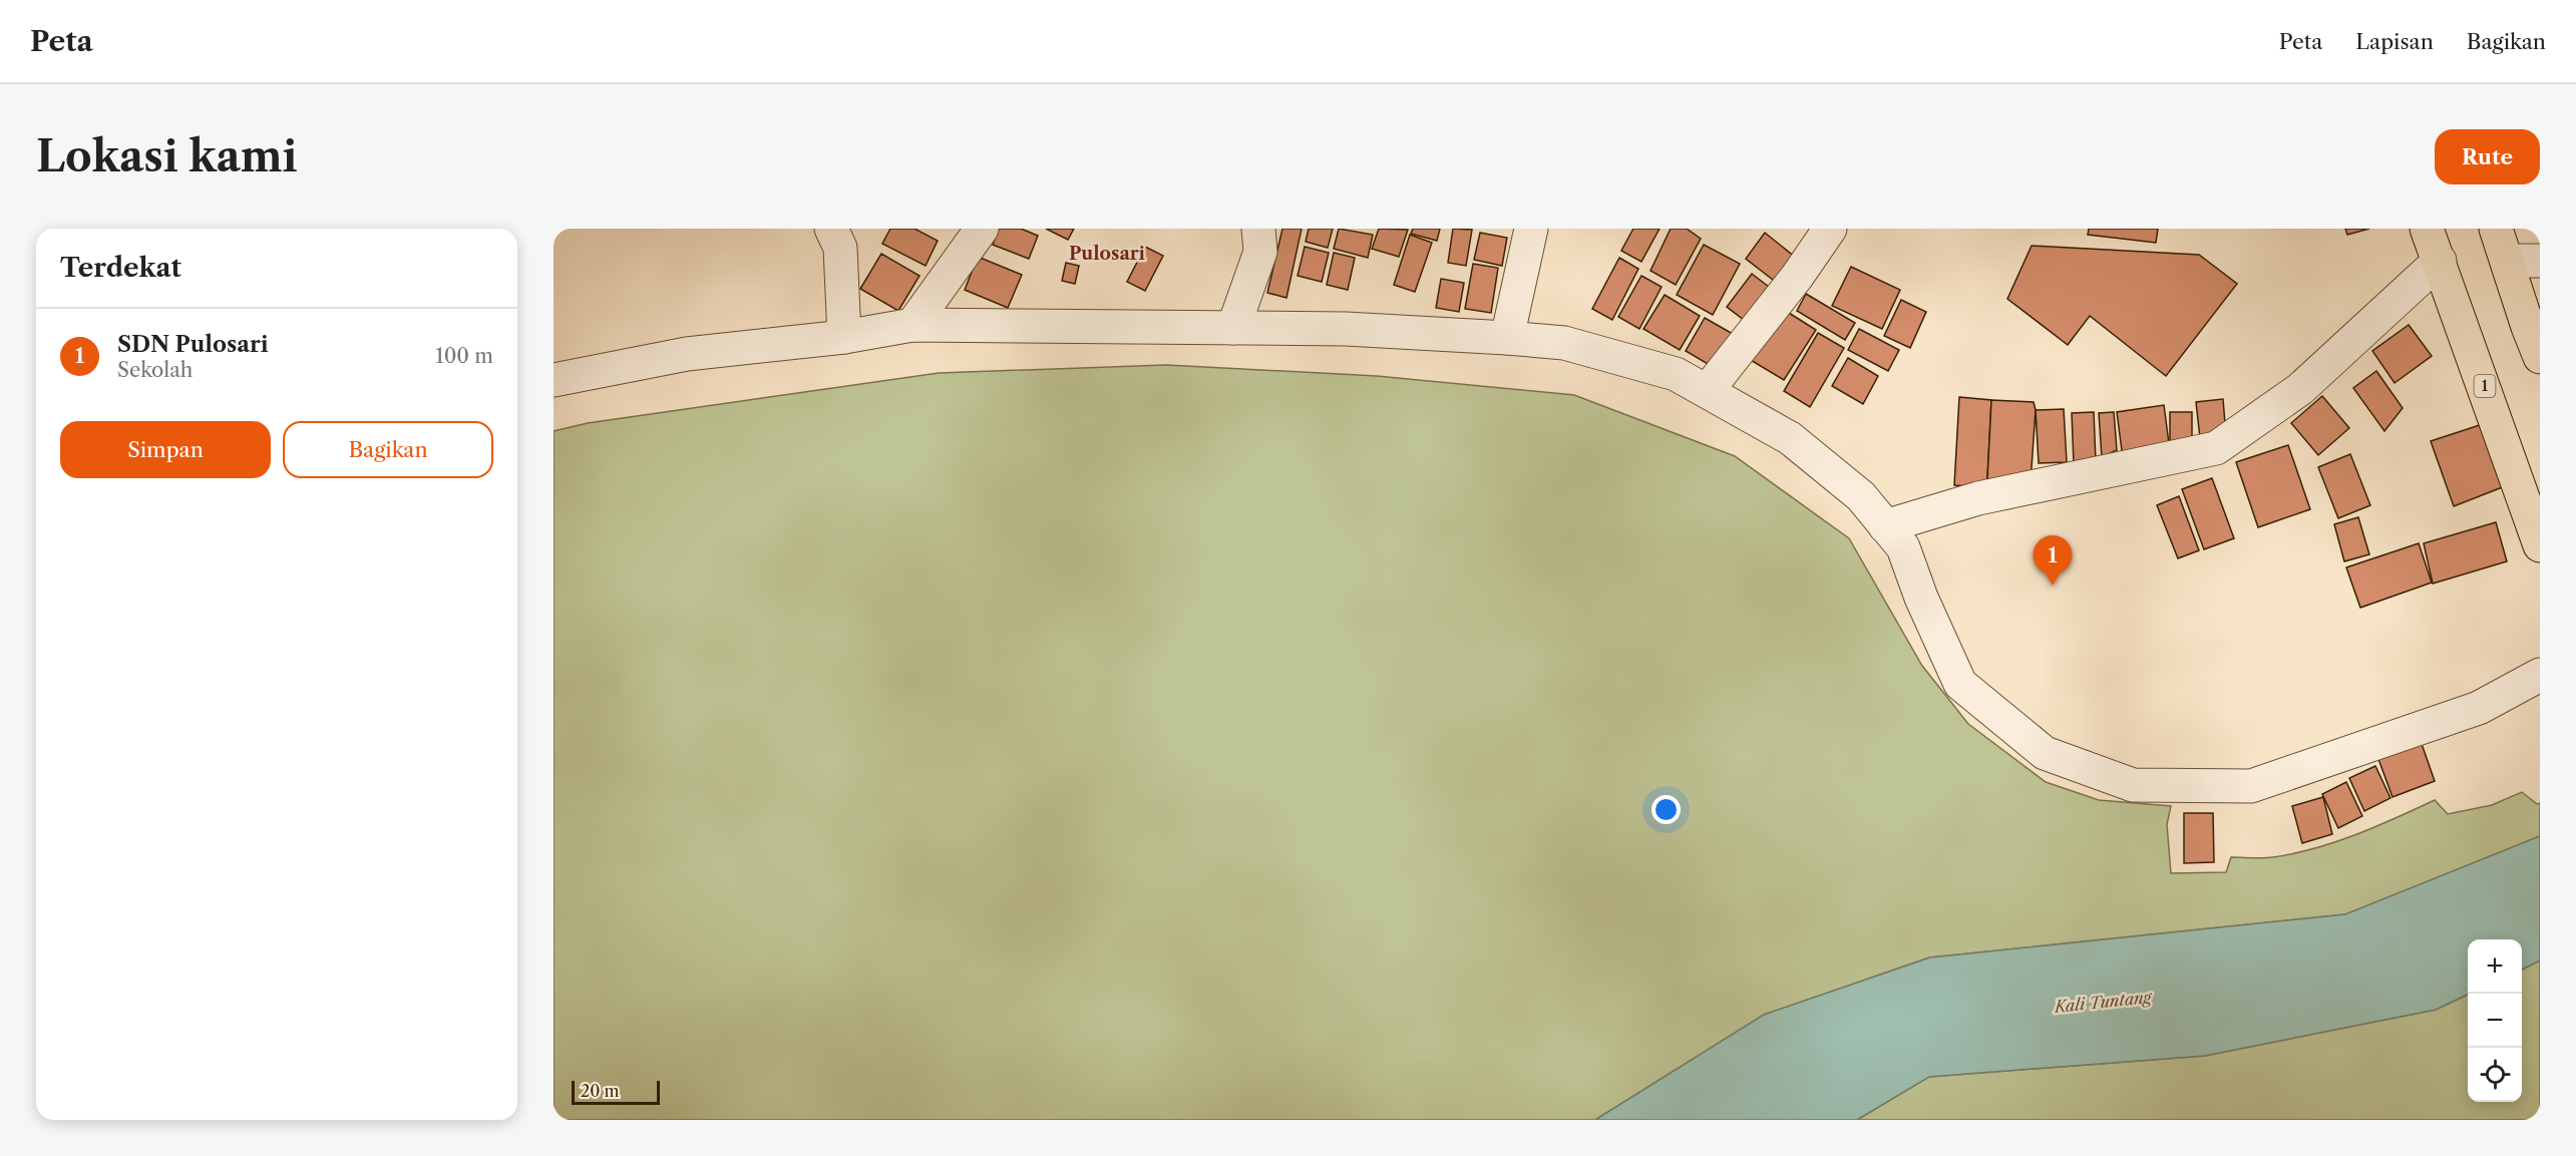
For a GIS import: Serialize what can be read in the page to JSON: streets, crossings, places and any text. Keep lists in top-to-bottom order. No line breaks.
{"streets":{"highway":["1"]},"districts":["Pulosari"],"water":["Kali Tuntang"],"scale_bar":"20 m","page":{"header":"Peta","nav":["Peta","Lapisan","Bagikan"],"buttons":["Rute",["Simpan","Bagikan"]],"title":"Lokasi kami","heading":"Terdekat","list":[{"mark":"1","name":"SDN Pulosari","note":"Sekolah","value":"100 m"}],"pins":"1","map_buttons":["+","−"],"scale":"20 m"}}
